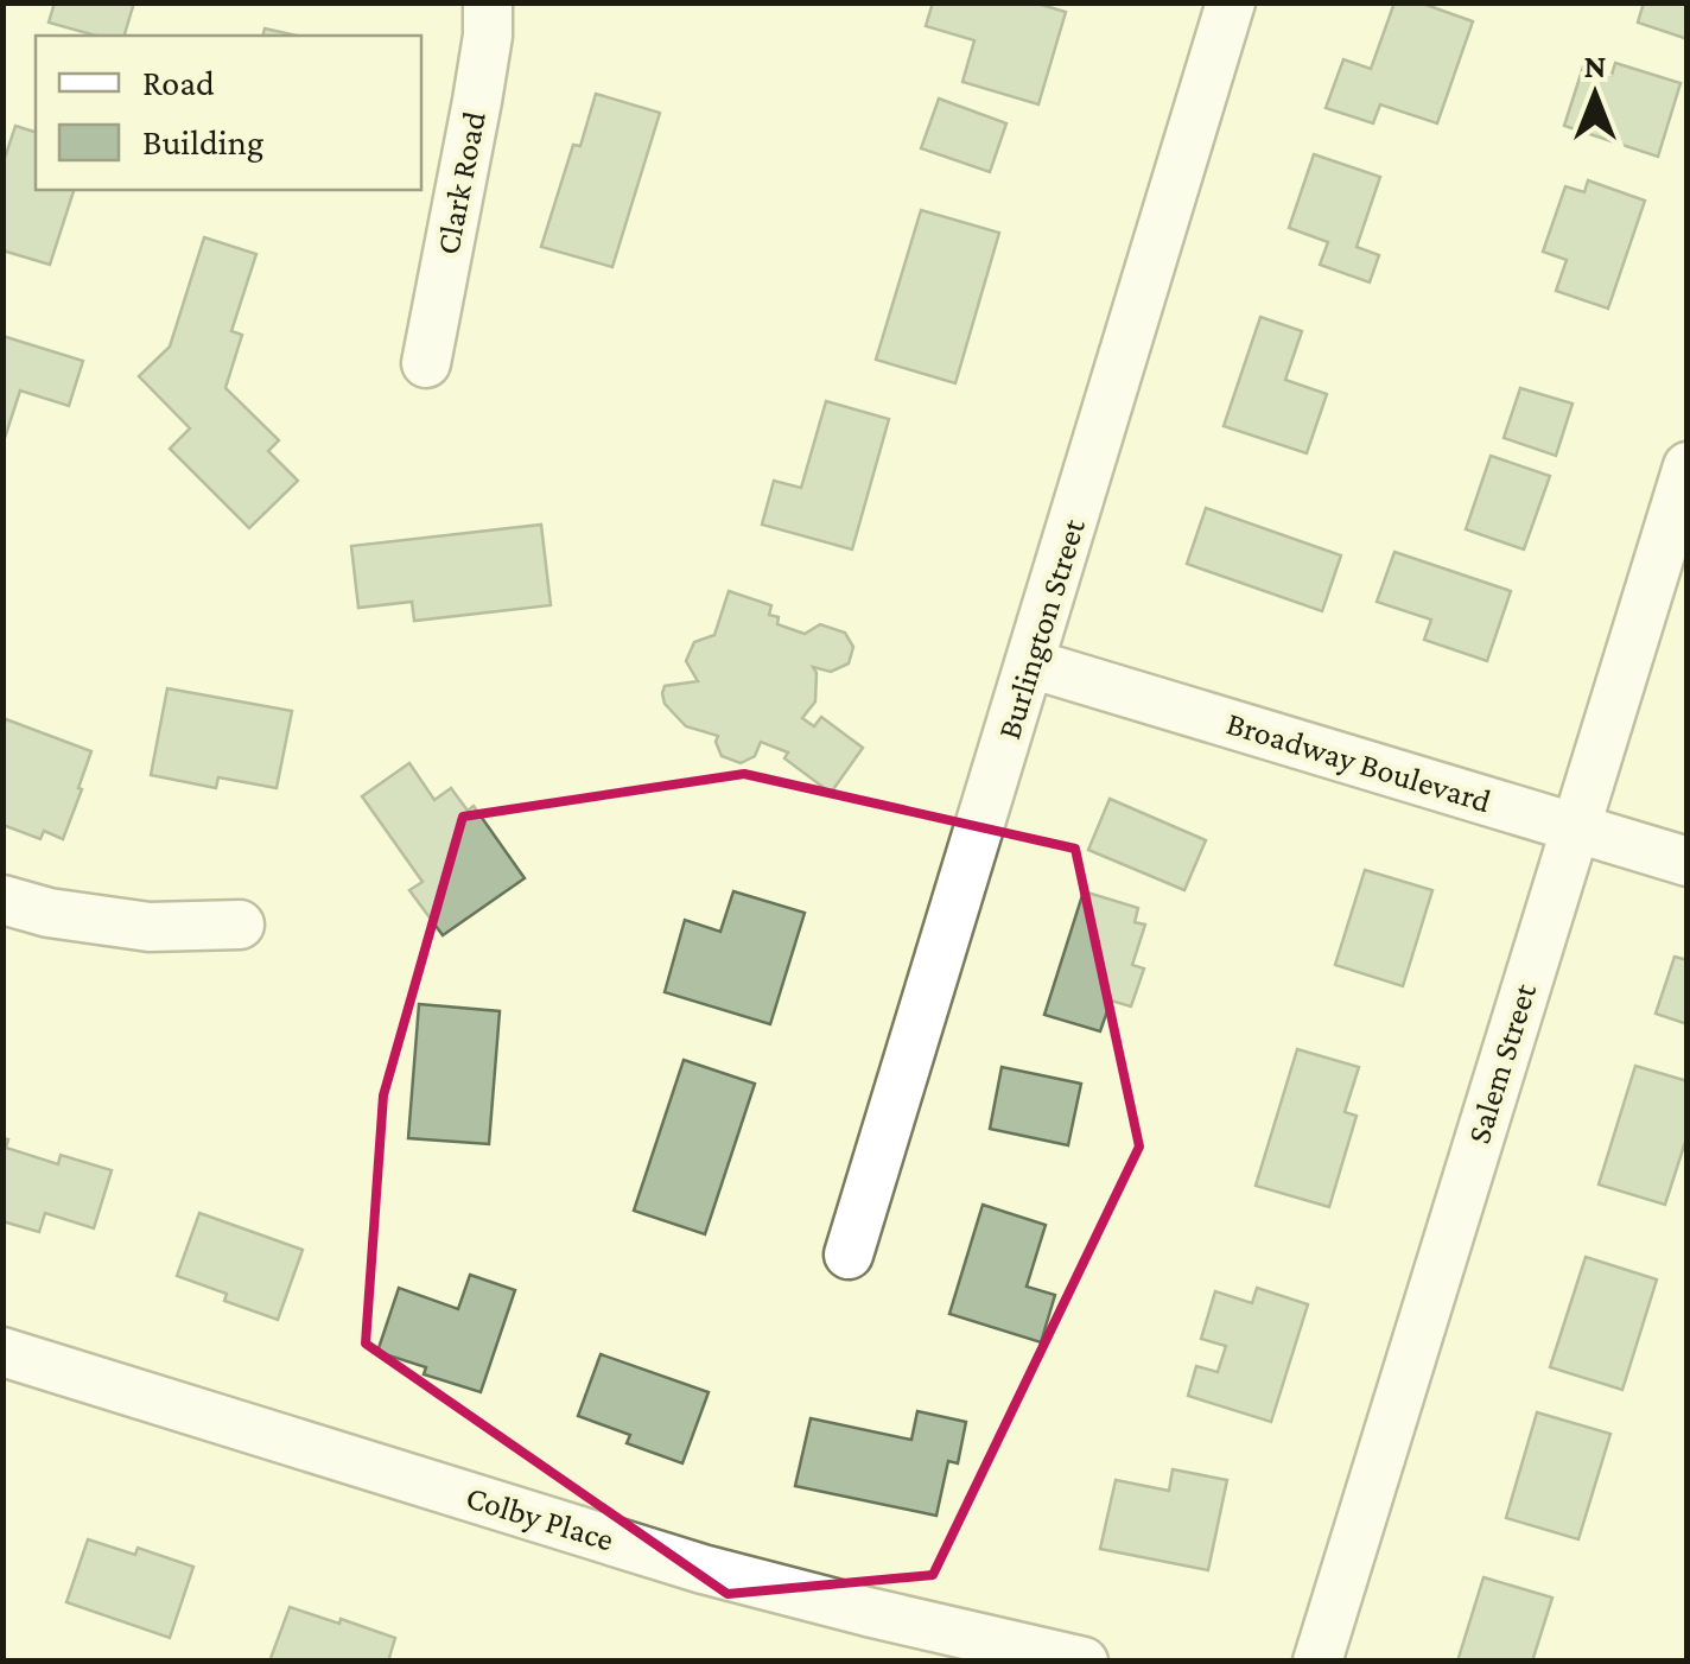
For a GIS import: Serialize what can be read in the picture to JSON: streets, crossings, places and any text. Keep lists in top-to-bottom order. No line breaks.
{"streets":{"street":["Clark Road","Burlington Street","Broadway Boulevard","Salem Street","Colby Place"]},"crossings":[["Burlington Street","Broadway Boulevard"],["Broadway Boulevard","Salem Street"]],"legend":["Road","Building"],"north":"top"}
